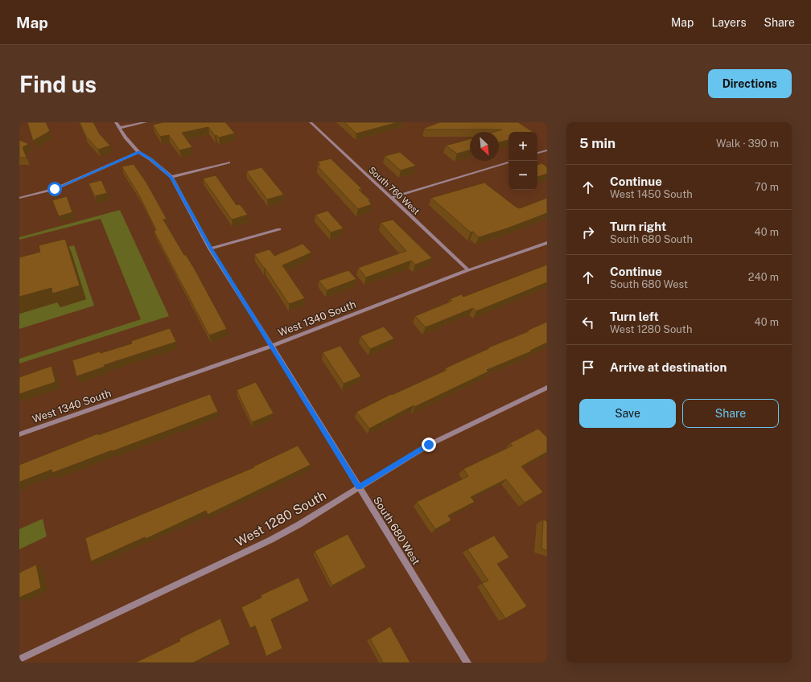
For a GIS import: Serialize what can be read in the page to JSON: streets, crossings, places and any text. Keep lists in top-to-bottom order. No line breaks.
{"streets":{"street":["South 760 West","West 1340 South","West 1280 South","South 680 West"]},"crossings":[["South 760 West","West 1340 South"],["West 1340 South","South 680 West"],["West 1280 South","South 680 West"]],"north":"bottom right","page":{"header":"Map","nav":["Map","Layers","Share"],"buttons":["Directions",["Save","Share"]],"title":"Find us","heading":["5 min","Walk · 390 m"],"map_buttons":["+","−"],"list":[["Continue","West 1450 South","70 m"],["Turn right","South 680 South","40 m"],["Continue","South 680 West","240 m"],["Turn left","West 1280 South","40 m"],"Arrive at destination"]}}
